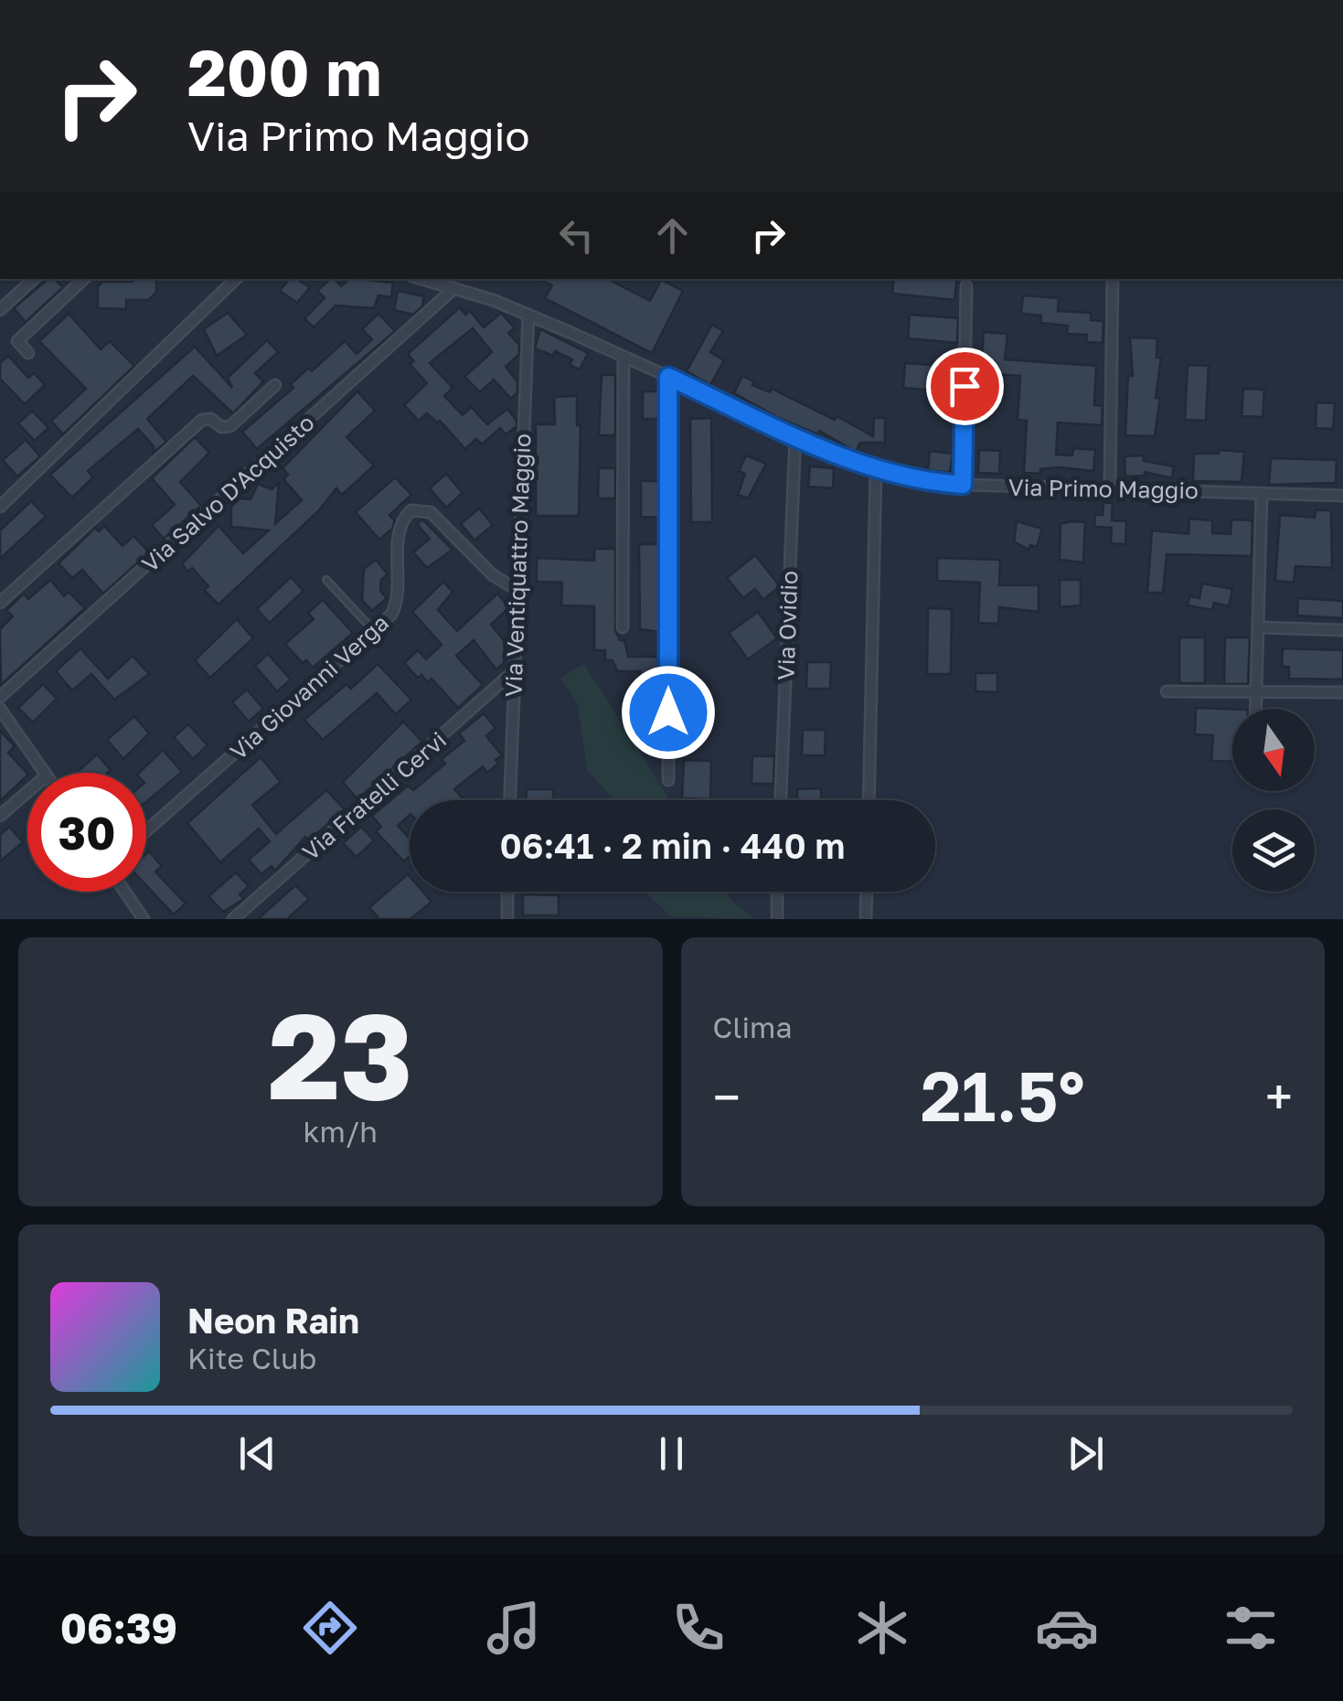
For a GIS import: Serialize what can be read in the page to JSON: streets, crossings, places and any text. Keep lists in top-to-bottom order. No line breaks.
{"streets":{"street":["Via Primo Maggio","Via Salvo D'Acquisto","Via Ventiquattro Maggio","Via Ovidio","Via Giovanni Verga","Via Fratelli Cervi"]},"crossings":[["Via Primo Maggio","Via Salvo D'Acquisto"],["Via Primo Maggio","Via Ventiquattro Maggio"],["Via Primo Maggio","Via Ovidio"],["Via Ventiquattro Maggio","Via Giovanni Verga"],["Via Ventiquattro Maggio","Via Fratelli Cervi"]],"north":"bottom","page":{"turn":["200 m","Via Primo Maggio"],"limit":"30","trip":"06:41 · 2 min · 440 m","tile":[["23","km/h"],"Clima"],"heat":["−","21.5°","+"],"song":["Neon Rain","Kite Club"],"tabs":"06:39"}}
